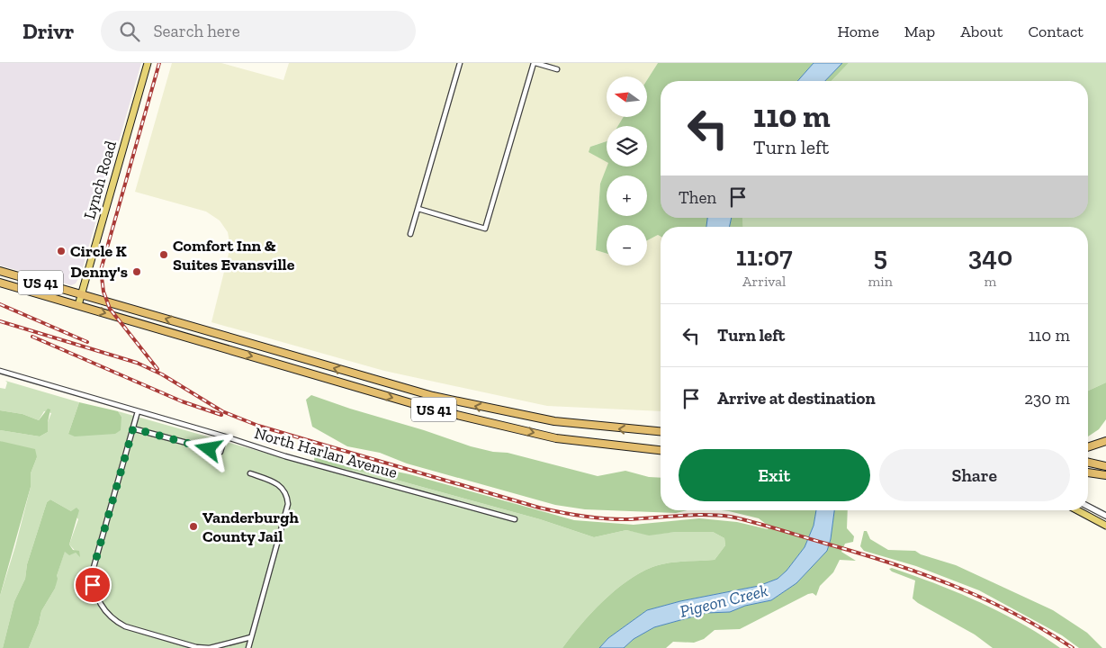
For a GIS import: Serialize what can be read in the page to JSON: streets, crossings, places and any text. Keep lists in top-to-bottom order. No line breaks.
{"streets":{"highway":["US 41"],"main road":["Lynch Road"],"street":["North Harlan Avenue"]},"crossings":[["Lynch Road","US 41"]],"water":["Pigeon Creek"],"places":["Circle K","Comfort Inn & Suites Evansville","Denny's","Vanderburgh County Jail"],"north":"left","page":{"header":"Drivr","search":"Search here","nav":["Home","Map","About","Contact"],"map_buttons":["+","−"],"turn":["110 m","Turn left"],"then":"Then","eta":["11:07","Arrival","5","min","340","m"],"list":[{"name":"Turn left","value":"110 m"},{"name":"Arrive at destination","value":"230 m"}],"buttons":["Exit","Share"]}}
